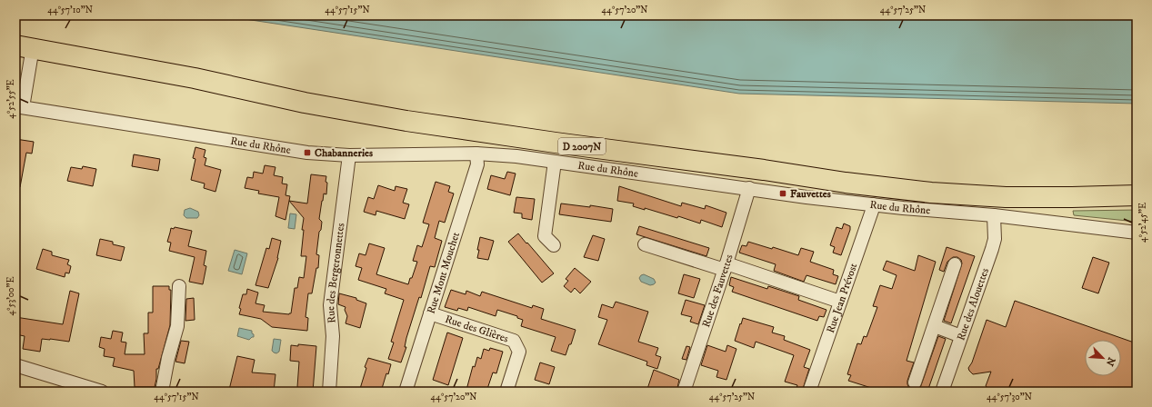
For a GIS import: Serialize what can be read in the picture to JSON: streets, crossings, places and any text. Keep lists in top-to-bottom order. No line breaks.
{"streets":{"main road":["D 2007N"],"street":["Rue du Rhône","Rue Mont Mouchet","Rue des Bergeronnettes","Rue des Fauvettes","Rue Jean Prévost","Rue des Alouettes","Rue des Glières"]},"crossings":[["Rue du Rhône","Rue Mont Mouchet"],["Rue du Rhône","Rue des Bergeronnettes"],["Rue du Rhône","Rue des Fauvettes"],["Rue du Rhône","Rue Jean Prévost"],["Rue du Rhône","Rue des Alouettes"],["Rue Mont Mouchet","Rue des Glières"]],"places":{"transit":["Chabanneries","Fauvettes"]},"north":"bottom right","coordinates":["44°57'10\"N","44°57'15\"N","44°57'20\"N","44°57'25\"N","4°52'55\"E","4°52'45\"E","4°53'00\"E","44°57'30\"N"]}
